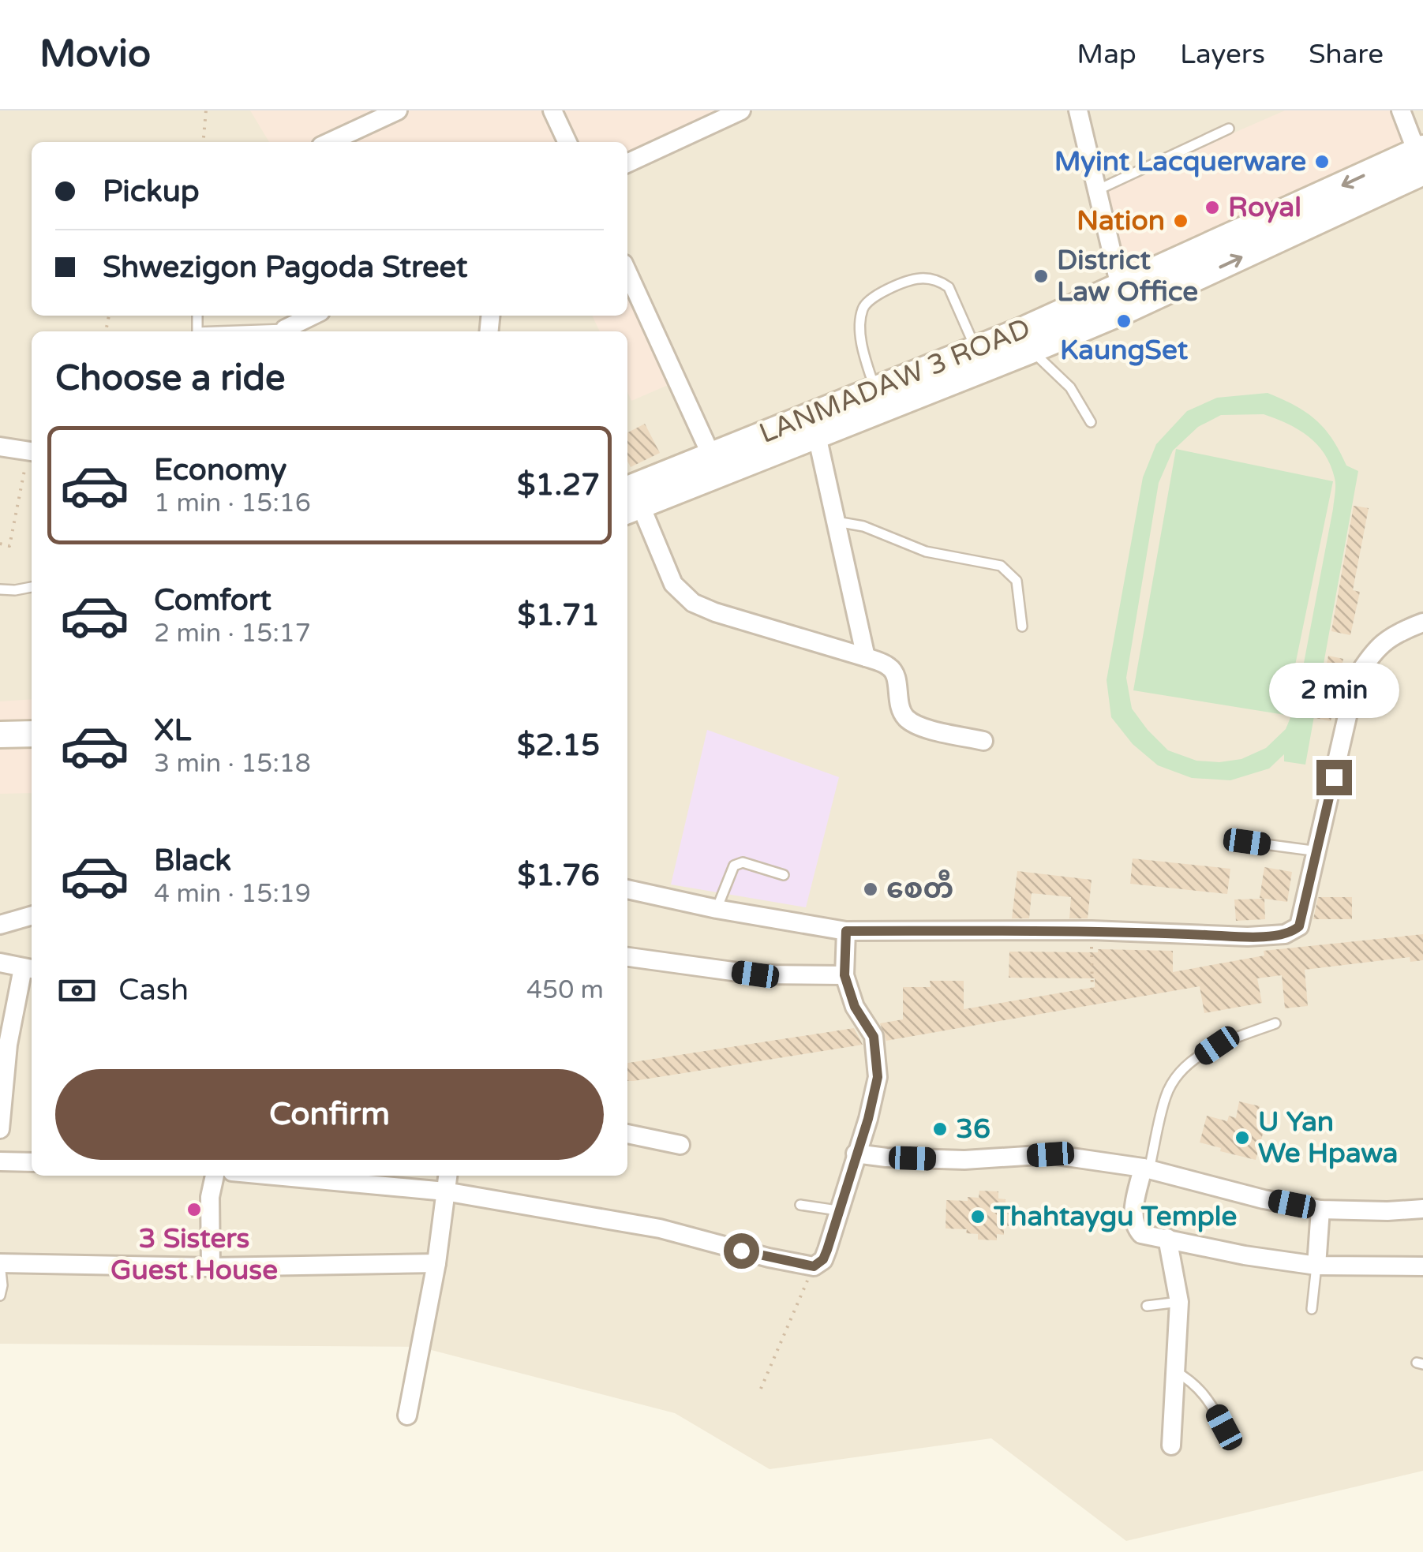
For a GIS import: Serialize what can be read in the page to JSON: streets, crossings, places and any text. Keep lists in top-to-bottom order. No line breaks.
{"streets":{"main road":["LANMADAW 3 ROAD"]},"places":["Myint Lacquerware","Royal","Nation","District Law Office","KaungSet","စေတီ","36","U Yan We Hpawa","3 Sisters Guest House","Thahtaygu Temple"],"page":{"header":"Movio","nav":["Map","Layers","Share"],"banner":["Pickup","Shwezigon Pagoda Street"],"heading":"Choose a ride","list":[{"name":"Economy","note":"1 min · 15:16","value":"$1.27"},{"name":"Comfort","note":"2 min · 15:17","value":"$1.71"},{"name":"XL","note":"3 min · 15:18","value":"$2.15"},{"name":"Black","note":"4 min · 15:19","value":"$1.76"}],"bubble":"2 min","pay":["Cash","450 m"],"buttons":"Confirm"}}
